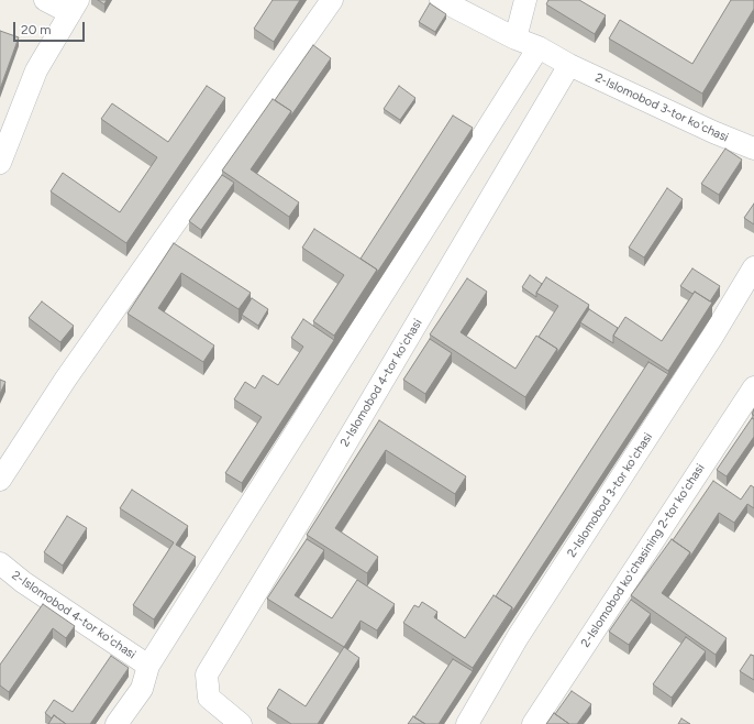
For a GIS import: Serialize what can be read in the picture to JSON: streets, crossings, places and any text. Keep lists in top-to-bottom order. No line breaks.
{"streets":{"street":["2-Islomobod 3-tor koʻchasi","2-Islomobod 4-tor koʻchasi","2-Islomobod koʻchasining 2-tor koʻchasi"]},"crossings":[["2-Islomobod 3-tor koʻchasi","2-Islomobod 4-tor koʻchasi"]],"scale_bar":"20 m"}
